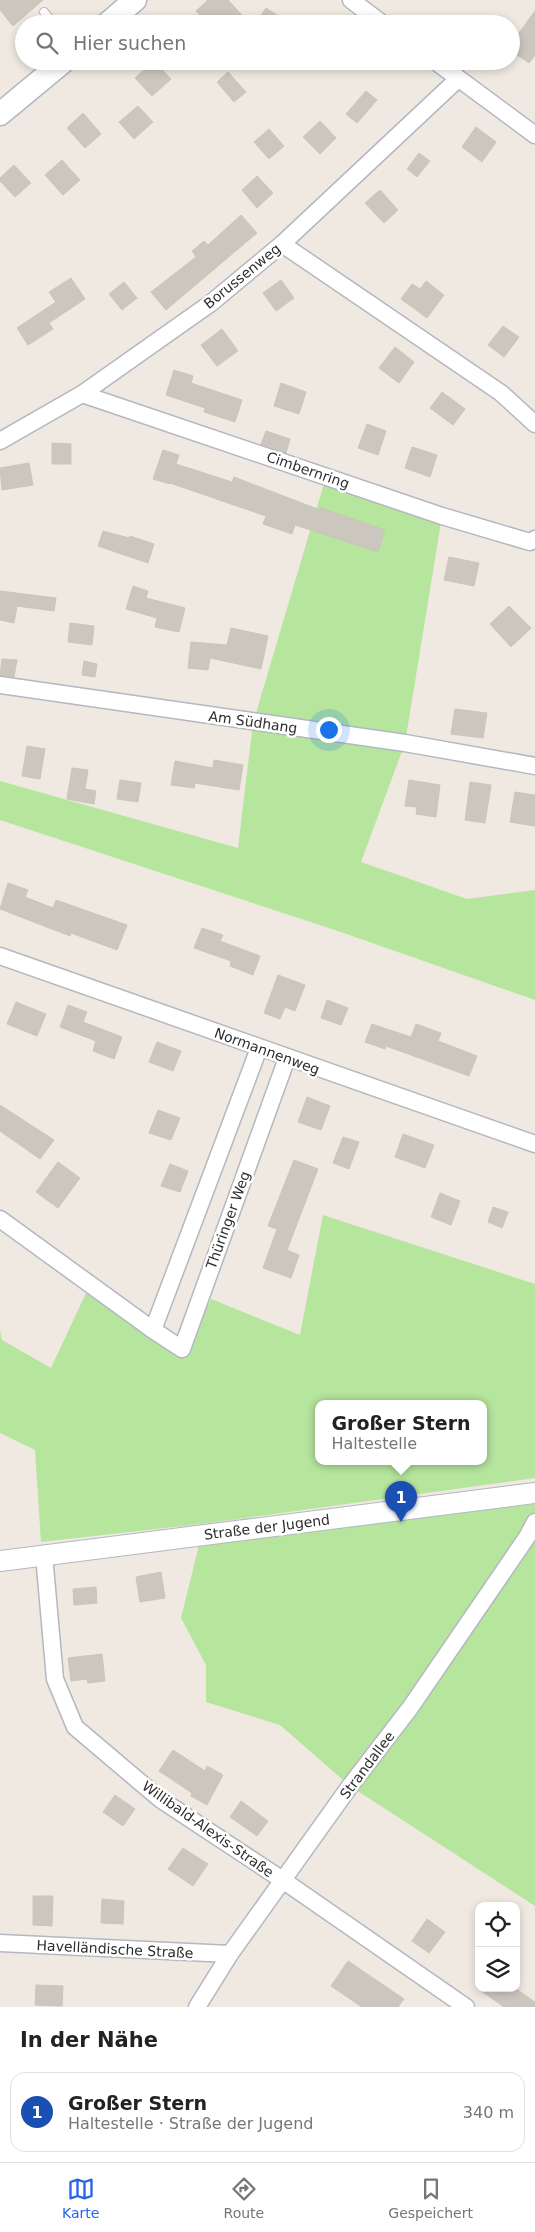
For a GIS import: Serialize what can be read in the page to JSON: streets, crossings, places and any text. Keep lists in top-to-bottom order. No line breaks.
{"streets":{"street":["Borussenweg","Cimbernring","Am Südhang","Normannenweg","Thüringer Weg","Straße der Jugend","Strandallee","Willibald-Alexis-Straße","Havelländische Straße"]},"crossings":[["Borussenweg","Cimbernring"],["Normannenweg","Thüringer Weg"],["Straße der Jugend","Willibald-Alexis-Straße"],["Strandallee","Willibald-Alexis-Straße"],["Strandallee","Havelländische Straße"]],"page":{"search":"Hier suchen","popup":["Großer Stern","Haltestelle"],"pins":"1","heading":"In der Nähe","list":[{"mark":"1","name":"Großer Stern","note":"Haltestelle · Straße der Jugend","value":"340 m"}],"nav":["Karte","Route","Gespeichert"]}}
